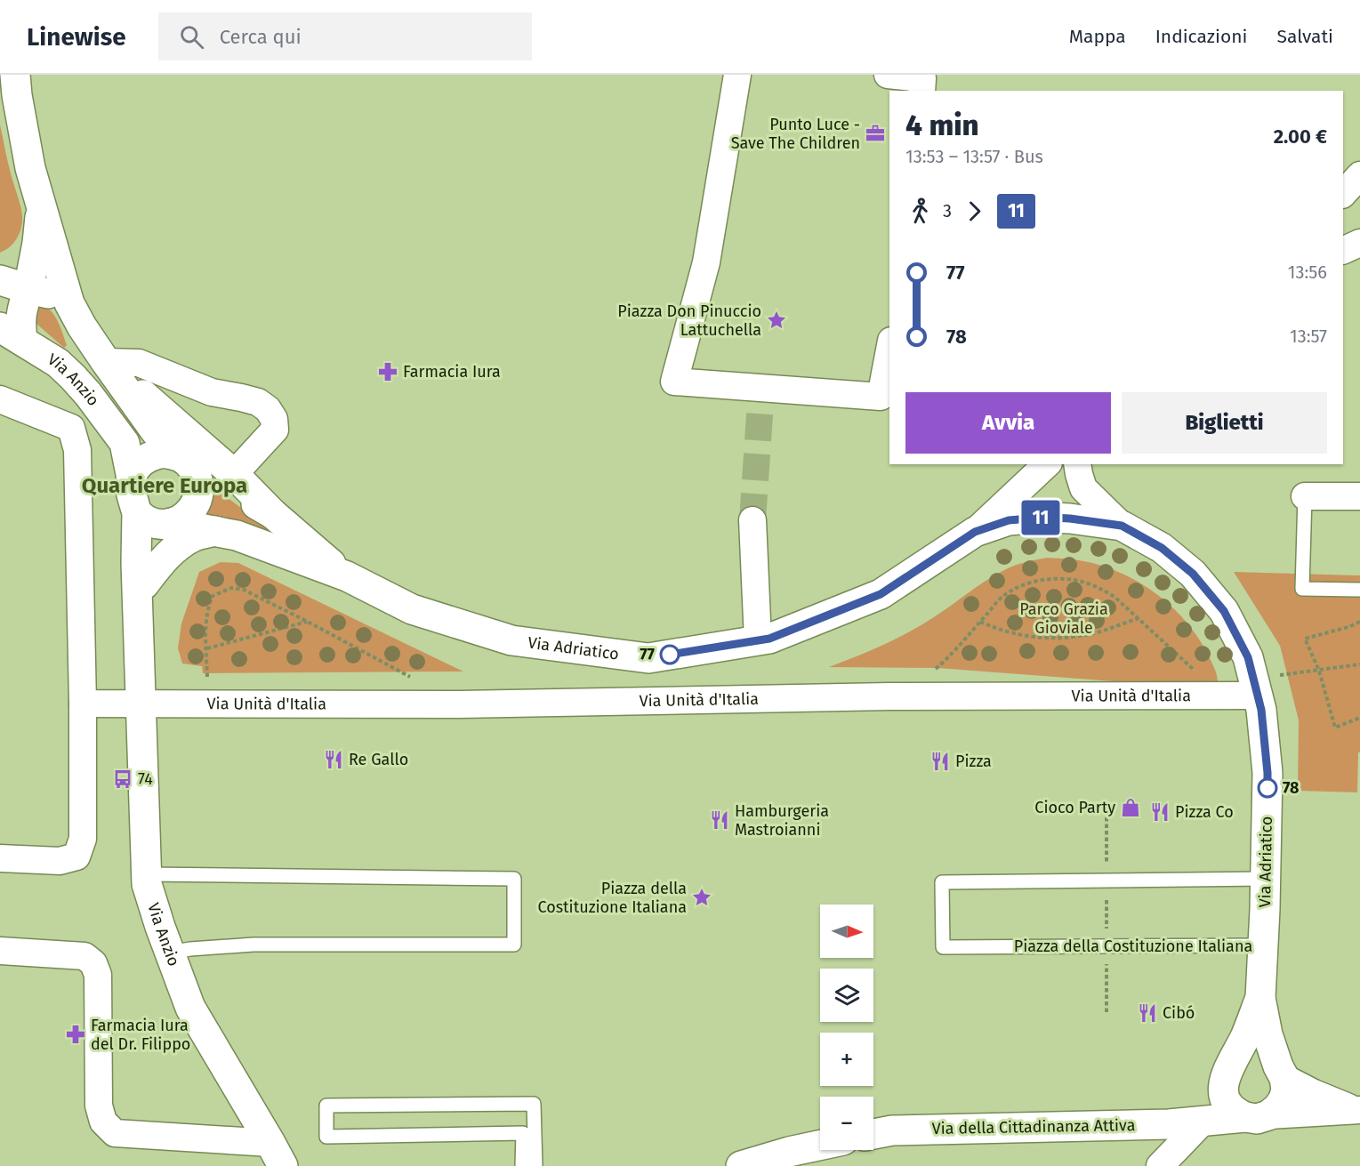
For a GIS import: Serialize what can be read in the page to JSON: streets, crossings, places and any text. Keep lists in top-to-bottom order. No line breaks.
{"streets":{"street":["Via Anzio","Via Adriatico","Via Unità d'Italia","Via della Cittadinanza Attiva"],"lane":["Piazza della Costituzione Italiana"]},"crossings":[["Via Anzio","Via Adriatico"],["Via Anzio","Via Unità d'Italia"],["Via Adriatico","Via Unità d'Italia"],["Via Adriatico","Piazza della Costituzione Italiana"],["Via Adriatico","Via della Cittadinanza Attiva"]],"districts":["Quartiere Europa"],"parks":["Parco Grazia Gioviale"],"places":{"office":["Punto Luce - Save The Children"],"place":["Piazza Don Pinuccio Lattuchella","Piazza della Costituzione Italiana"],"pharmacy":["Farmacia Iura","Farmacia Iura del Dr. Filippo"],"other":["77","78"],"restaurant":["Re Gallo","Pizza","Pizza Co","Hamburgeria Mastroianni","Cibó"],"bus stop":["74"],"shop":["Cioco Party"]},"lines":["bus line 11"],"north":"right","page":{"header":"Linewise","search":"Cerca qui","nav":["Mappa","Indicazioni","Salvati"],"on_map":"11","heading":["4 min","13:53 – 13:57 · Bus","2.00 €"],"legs":["3","11"],"list":[{"name":"77","value":"13:56"},{"name":"78","value":"13:57"}],"buttons":["Avvia","Biglietti"],"map_buttons":["+","−"]}}
